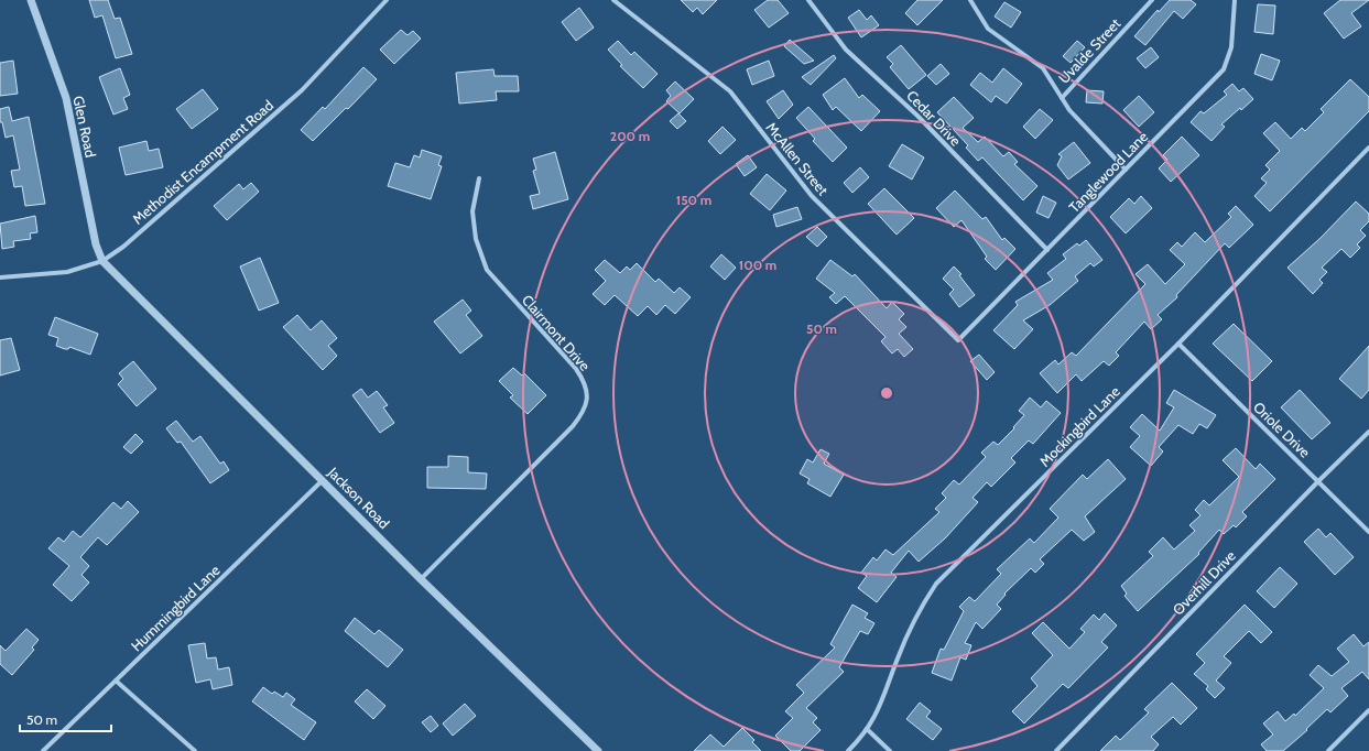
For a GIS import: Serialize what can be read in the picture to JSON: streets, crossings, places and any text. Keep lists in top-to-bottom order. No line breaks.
{"streets":{"street":["Uvalde Street","Cedar Drive","Glen Road","McAllen Street","Methodist Encampment Road","Tanglewood Lane","Clairmont Drive","Mockingbird Lane","Oriole Drive","Jackson Road","Overhill Drive","Hummingbird Lane"]},"crossings":[["Cedar Drive","Tanglewood Lane"],["Glen Road","Methodist Encampment Road"],["Glen Road","Jackson Road"],["McAllen Street","Tanglewood Lane"],["Methodist Encampment Road","Jackson Road"],["Clairmont Drive","Jackson Road"],["Mockingbird Lane","Oriole Drive"],["Oriole Drive","Overhill Drive"],["Jackson Road","Hummingbird Lane"]],"scale_bar":"50 m","rings":["200 m","150 m","100 m","50 m"]}
